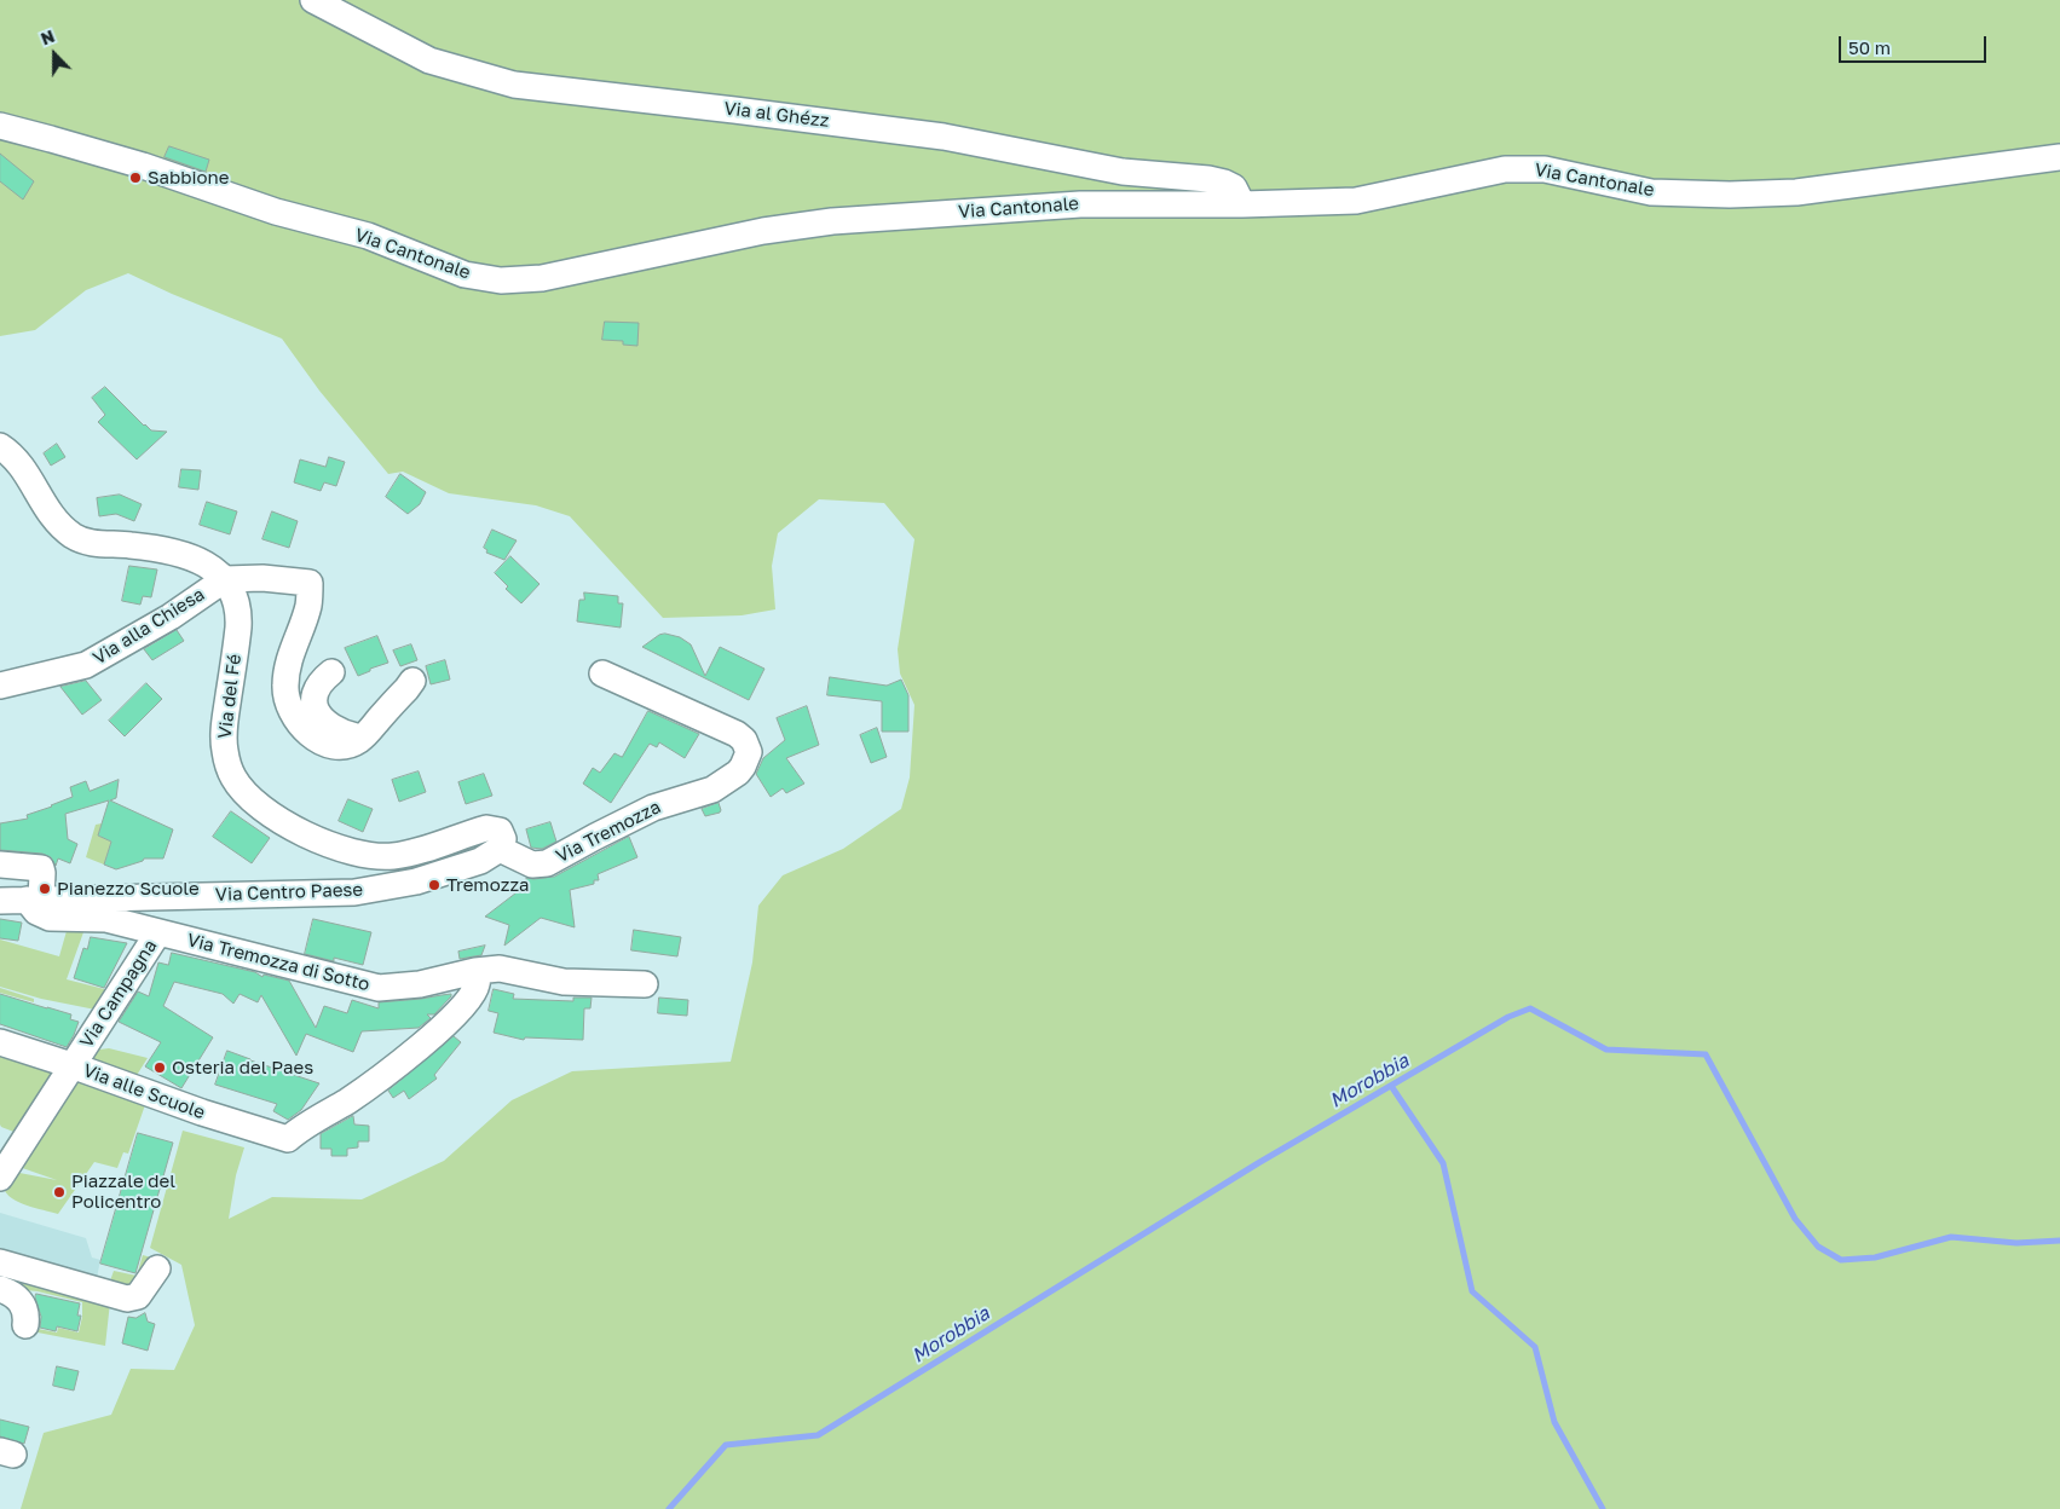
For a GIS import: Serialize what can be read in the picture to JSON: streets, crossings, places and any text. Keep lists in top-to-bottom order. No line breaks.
{"streets":{"street":["Via al Ghézz","Via Cantonale","Via alla Chiesa","Via del Fé","Via Tremozza","Via Centro Paese","Via Tremozza di Sotto","Via Campagna","Via alle Scuole"]},"crossings":[["Via al Ghézz","Via Cantonale"],["Via alla Chiesa","Via del Fé"],["Via del Fé","Via Tremozza"],["Via del Fé","Via Centro Paese"],["Via Tremozza","Via Centro Paese"],["Via Centro Paese","Via Tremozza di Sotto"],["Via Tremozza di Sotto","Via Campagna"],["Via Tremozza di Sotto","Via alle Scuole"],["Via Campagna","Via alle Scuole"]],"water":["Morobbia"],"places":["Sabbione","Tremozza","Pianezzo Scuole","Osteria del Paes","Piazzale del Policentro"],"scale_bar":"50 m","north":"top"}
